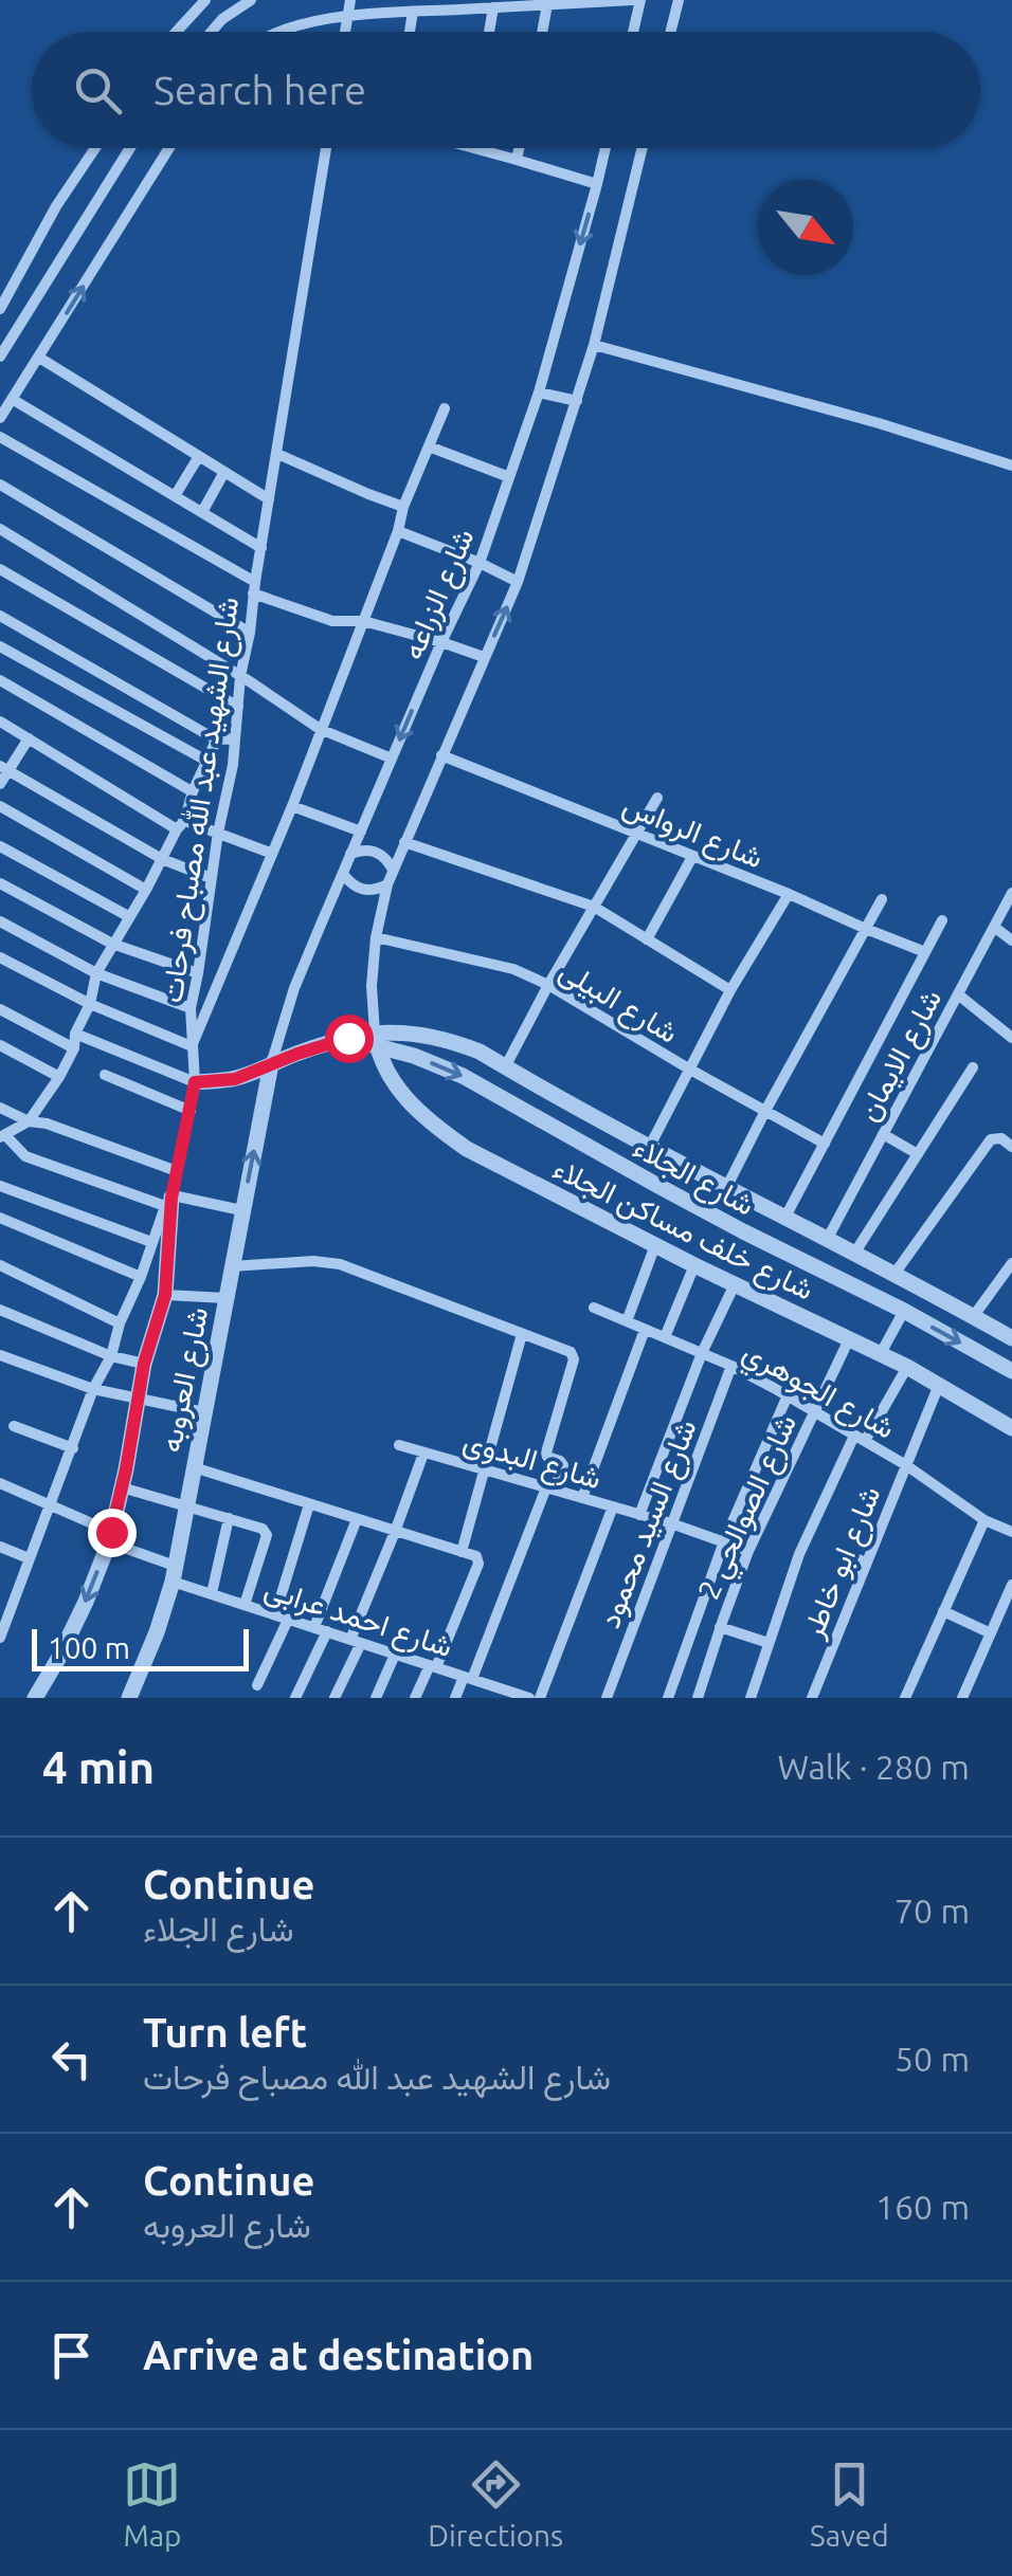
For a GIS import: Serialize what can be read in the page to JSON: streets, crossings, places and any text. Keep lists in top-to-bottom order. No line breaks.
{"streets":{"street":["شارع الزراعه","شارع الشهيد عبد الله مصباح فرحات","شارع الرواس","شارع البيلى","شارع الايمان","شارع الجلاء","شارع خلف مساكن الجلاء","شارع العروبه","شارع الجوهري","شارع البدوى","شارع الصوالحي 2","شارع السيد محمود","شارع ابو خاطر","شارع احمد عرابى"]},"crossings":[["شارع الزراعه","شارع الجلاء"],["شارع الزراعه","شارع العروبه"],["شارع الشهيد عبد الله مصباح فرحات","شارع الجلاء"],["شارع الشهيد عبد الله مصباح فرحات","شارع العروبه"],["شارع الشهيد عبد الله مصباح فرحات","شارع احمد عرابى"],["شارع الايمان","شارع الجلاء"],["شارع الجلاء","شارع خلف مساكن الجلاء"],["شارع الجلاء","شارع العروبه"],["شارع خلف مساكن الجلاء","شارع الصوالحي 2"],["شارع خلف مساكن الجلاء","شارع ابو خاطر"],["شارع العروبه","شارع احمد عرابى"],["شارع الجوهري","شارع الصوالحي 2"],["شارع الجوهري","شارع السيد محمود"],["شارع الجوهري","شارع ابو خاطر"],["شارع البدوى","شارع الصوالحي 2"],["شارع البدوى","شارع السيد محمود"],["شارع البدوى","شارع احمد عرابى"]],"scale_bar":"100 m","north":"bottom right","page":{"search":"Search here","scale":"100 m","heading":["4 min","Walk · 280 m"],"list":[["Continue","شارع الجلاء","70 m"],["Turn left","شارع الشهيد عبد الله مصباح فرحات","50 m"],["Continue","شارع العروبه","160 m"],"Arrive at destination"],"nav":["Map","Directions","Saved"]}}
